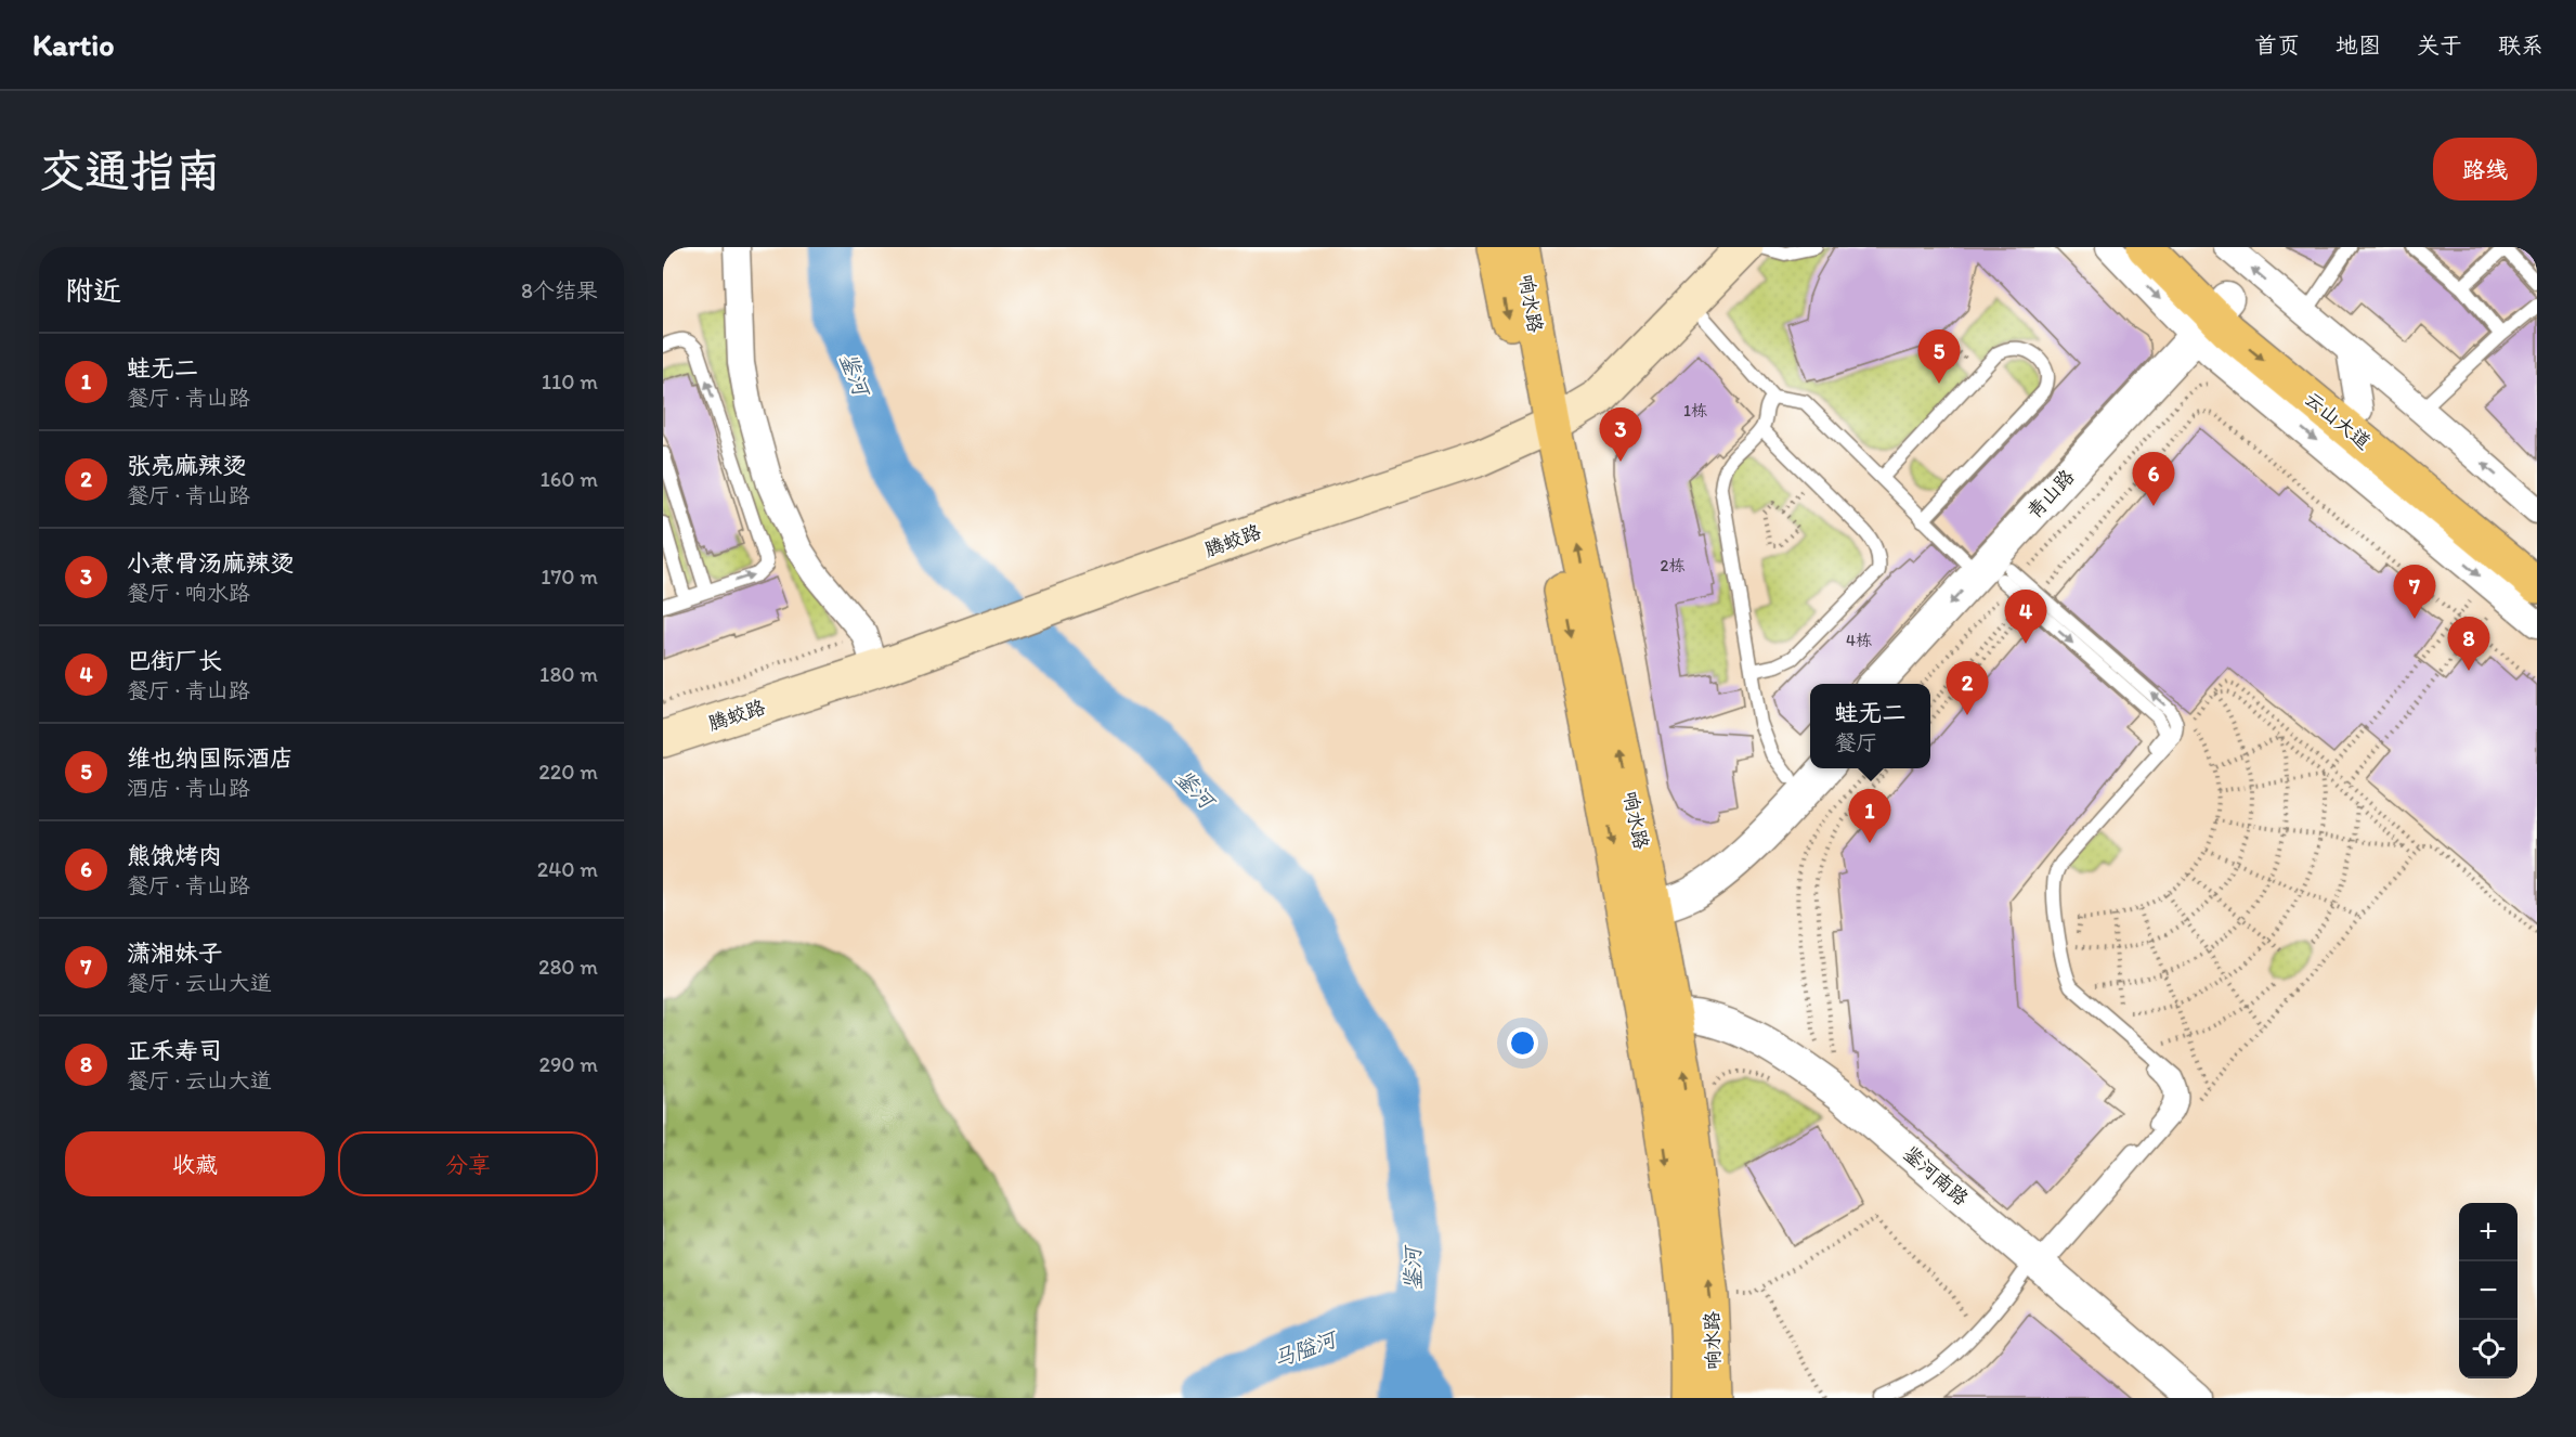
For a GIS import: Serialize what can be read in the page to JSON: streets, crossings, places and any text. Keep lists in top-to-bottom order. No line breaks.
{"streets":{"main road":["响水路","云山大道","腾蛟路"],"street":["青山路","鉴河南路"]},"crossings":[["响水路","腾蛟路"],["响水路","鉴河南路"],["云山大道","青山路"]],"water":["鉴河","马隘河"],"house_numbers":["1栋","2栋","4栋"],"page":{"header":"Kartio","nav":["首页","地图","关于","联系"],"buttons":["路线",["收藏","分享"]],"title":"交通指南","heading":["附近","8个结果"],"pins":["5","3","6","7","4","8","2","1"],"list":[{"mark":"1","name":"蛙无二","note":"餐厅 · 青山路","value":"110 m"},{"mark":"2","name":"张亮麻辣烫","note":"餐厅 · 青山路","value":"160 m"},{"mark":"3","name":"小煮骨汤麻辣烫","note":"餐厅 · 响水路","value":"170 m"},{"mark":"4","name":"巴街厂长","note":"餐厅 · 青山路","value":"180 m"},{"mark":"5","name":"维也纳国际酒店","note":"酒店 · 青山路","value":"220 m"},{"mark":"6","name":"熊饿烤肉","note":"餐厅 · 青山路","value":"240 m"},{"mark":"7","name":"潇湘妹子","note":"餐厅 · 云山大道","value":"280 m"},{"mark":"8","name":"正禾寿司","note":"餐厅 · 云山大道","value":"290 m"}],"popup":["蛙无二","餐厅"],"map_buttons":["+","−"]}}
